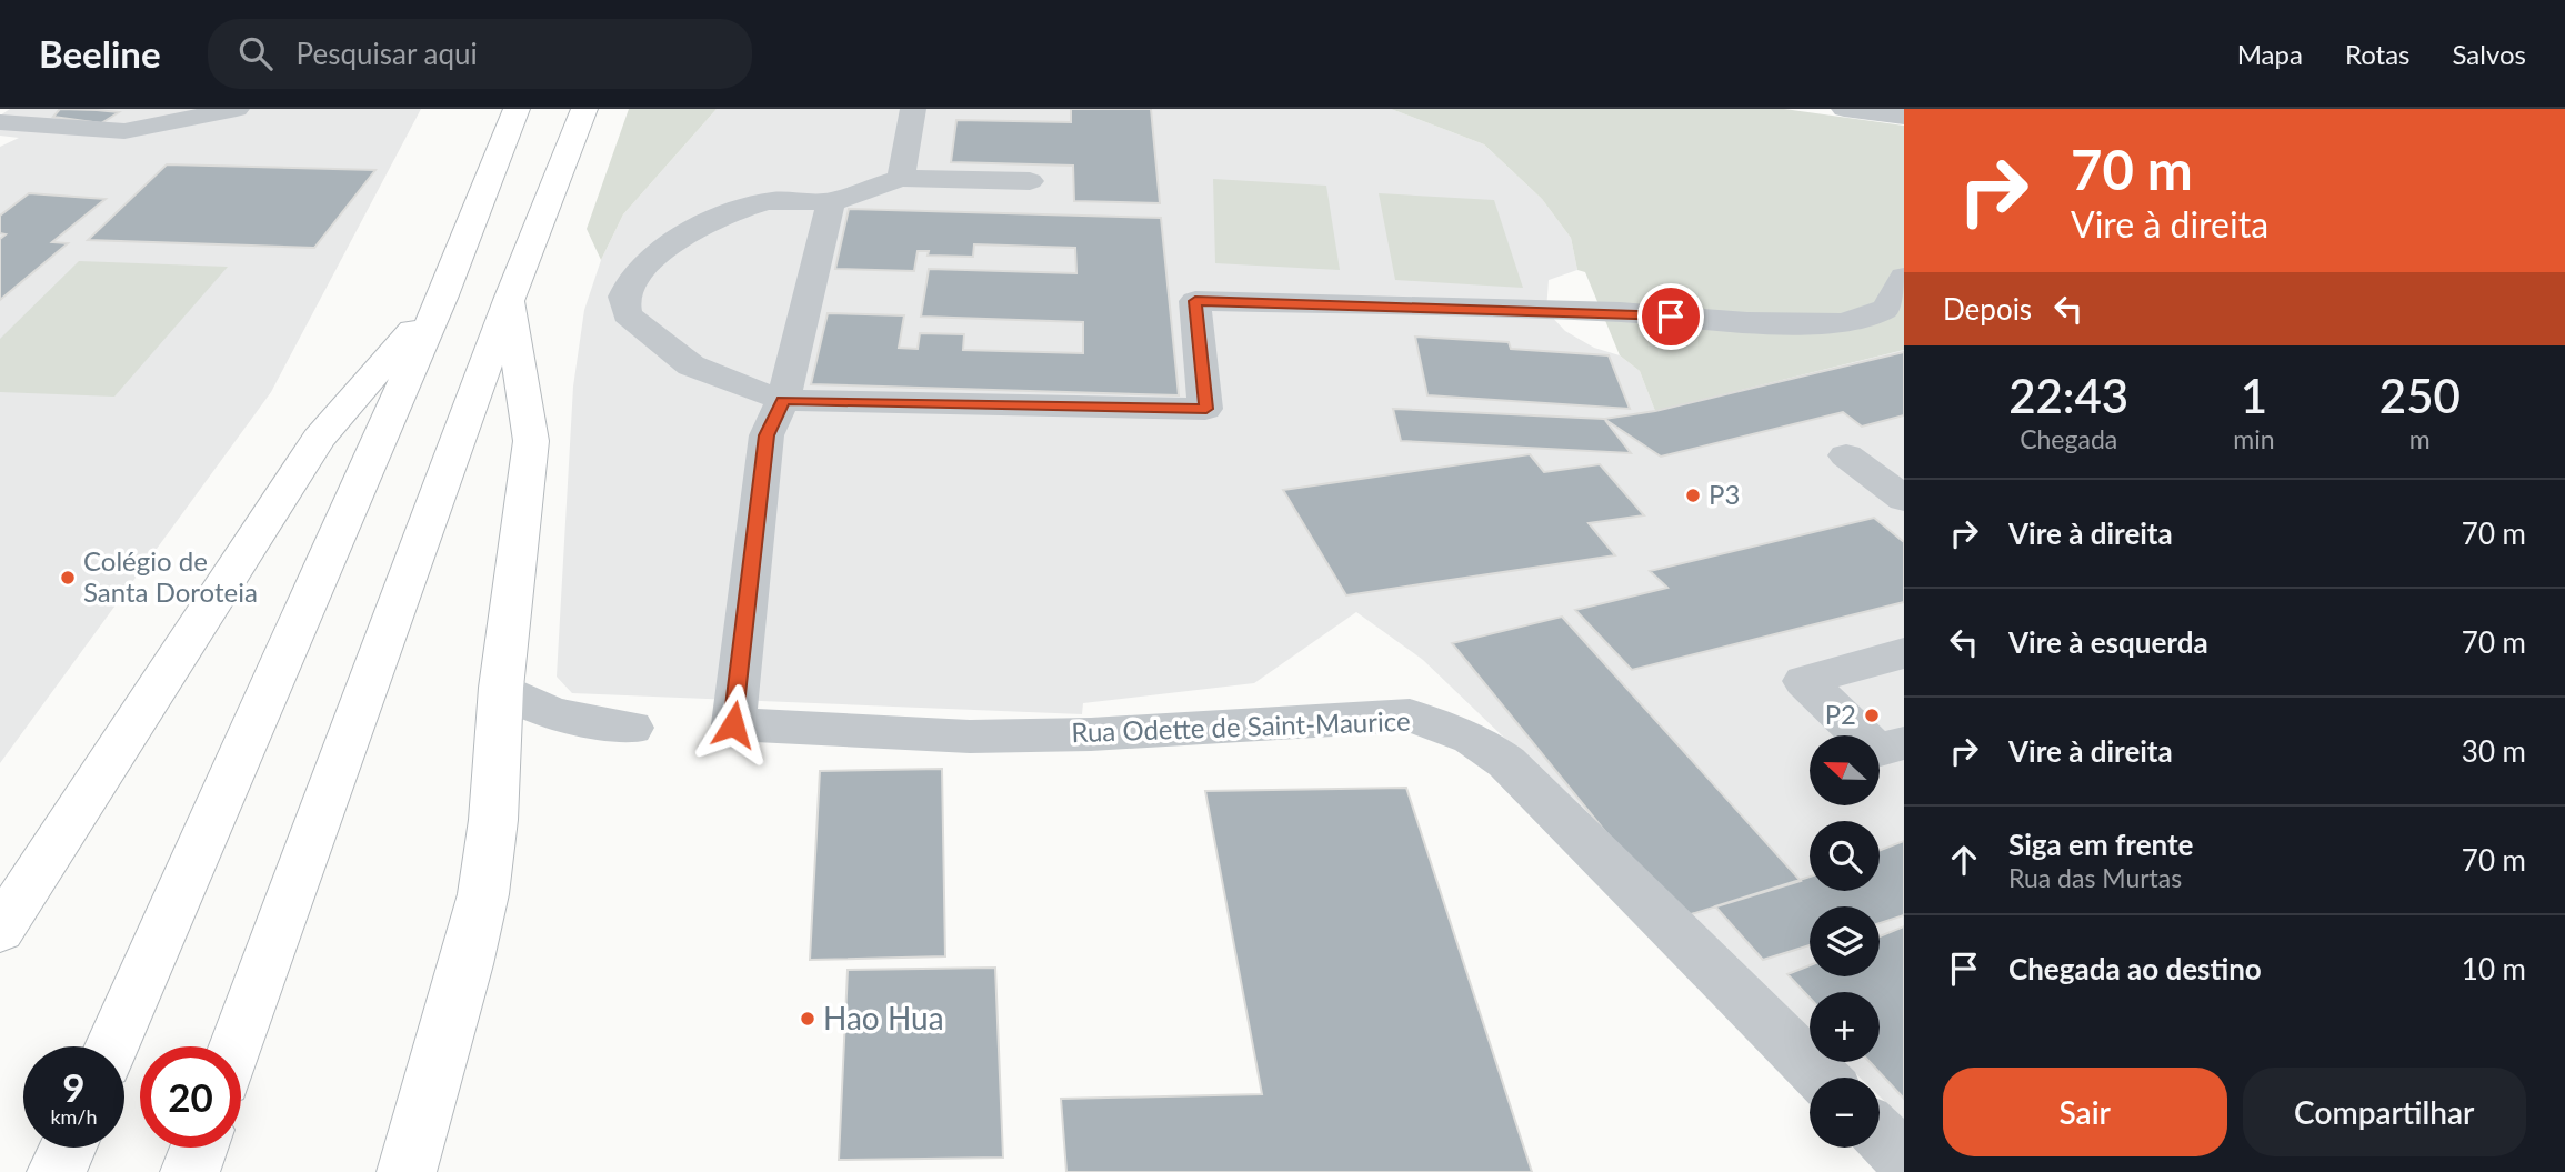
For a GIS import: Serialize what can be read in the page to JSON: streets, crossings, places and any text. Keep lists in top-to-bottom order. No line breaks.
{"streets":{"street":["Rua Odette de Saint-Maurice"]},"places":["P3","Colégio de Santa Doroteia","P2","Hao Hua"],"north":"left","page":{"header":"Beeline","search":"Pesquisar aqui","nav":["Mapa","Rotas","Salvos"],"turn":["70 m","Vire à direita"],"then":"Depois","eta":["22:43","Chegada","1","min","250","m"],"list":[{"name":"Vire à direita","value":"70 m"},{"name":"Vire à esquerda","value":"70 m"},{"name":"Vire à direita","value":"30 m"},{"name":"Siga em frente","note":"Rua das Murtas","value":"70 m"},{"name":"Chegada ao destino","value":"10 m"}],"map_buttons":["+","−"],"speed":"9 km/h","limit":"20","buttons":["Sair","Compartilhar"]}}
